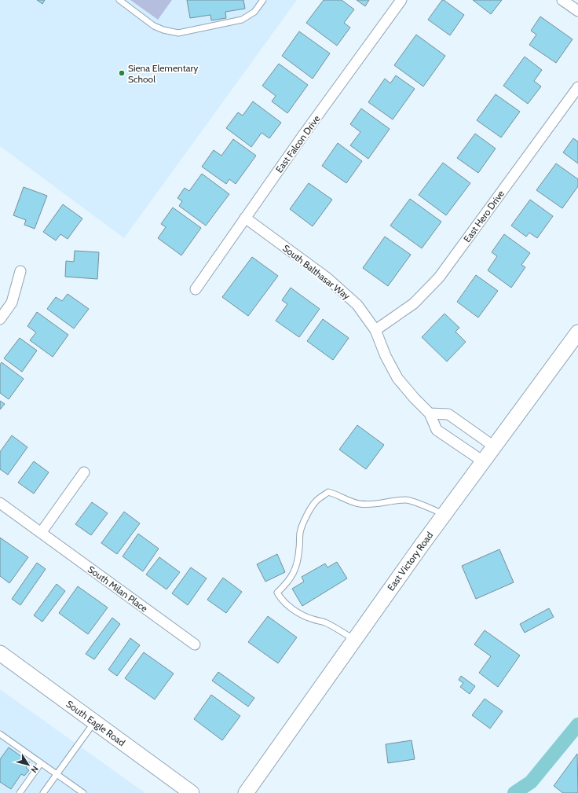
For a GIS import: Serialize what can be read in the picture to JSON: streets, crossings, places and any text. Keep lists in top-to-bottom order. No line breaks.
{"streets":{"main road":["East Victory Road","South Eagle Road"],"street":["East Falcon Drive","East Hero Drive","South Balthasar Way","South Milan Place"]},"crossings":[["East Falcon Drive","South Balthasar Way"],["East Hero Drive","South Balthasar Way"],["South Balthasar Way","East Victory Road"]],"places":["Siena Elementary School"],"north":"bottom right"}
